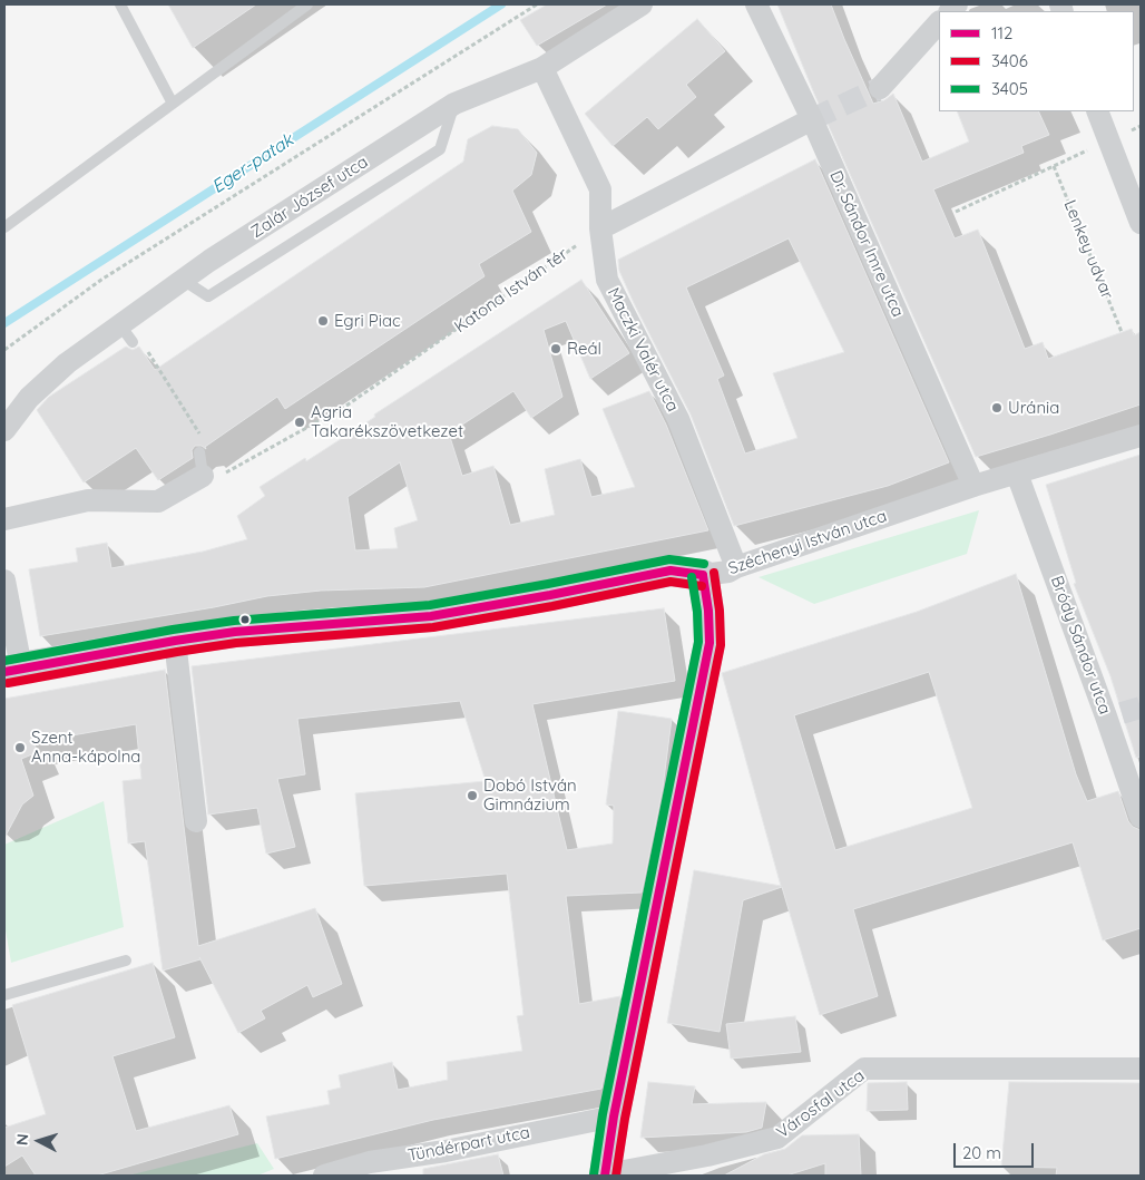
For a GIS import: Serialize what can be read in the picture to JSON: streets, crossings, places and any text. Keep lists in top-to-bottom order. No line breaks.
{"streets":{"street":["Zalár József utca","Dr. Sándor Imre utca","Maczki Valér utca","Széchenyi István utca","Bródy Sándor utca","Városfal utca","Tündérpart utca"],"path":["Lenkey udvar","Katona István tér"]},"crossings":[["Zalár József utca","Maczki Valér utca"],["Dr. Sándor Imre utca","Széchenyi István utca"],["Katona István tér","Maczki Valér utca"],["Maczki Valér utca","Széchenyi István utca"],["Széchenyi István utca","Bródy Sándor utca"]],"water":["Eger-patak"],"places":["Egri Piac","Reál","Uránia","Agria Takarékszövetkezet","Szent Anna-kápolna","Dobó István Gimnázium"],"lines":["transit line 3405","transit line 112","transit line 3406"],"legend":["112","3406","3405"],"scale_bar":"20 m","north":"left"}
